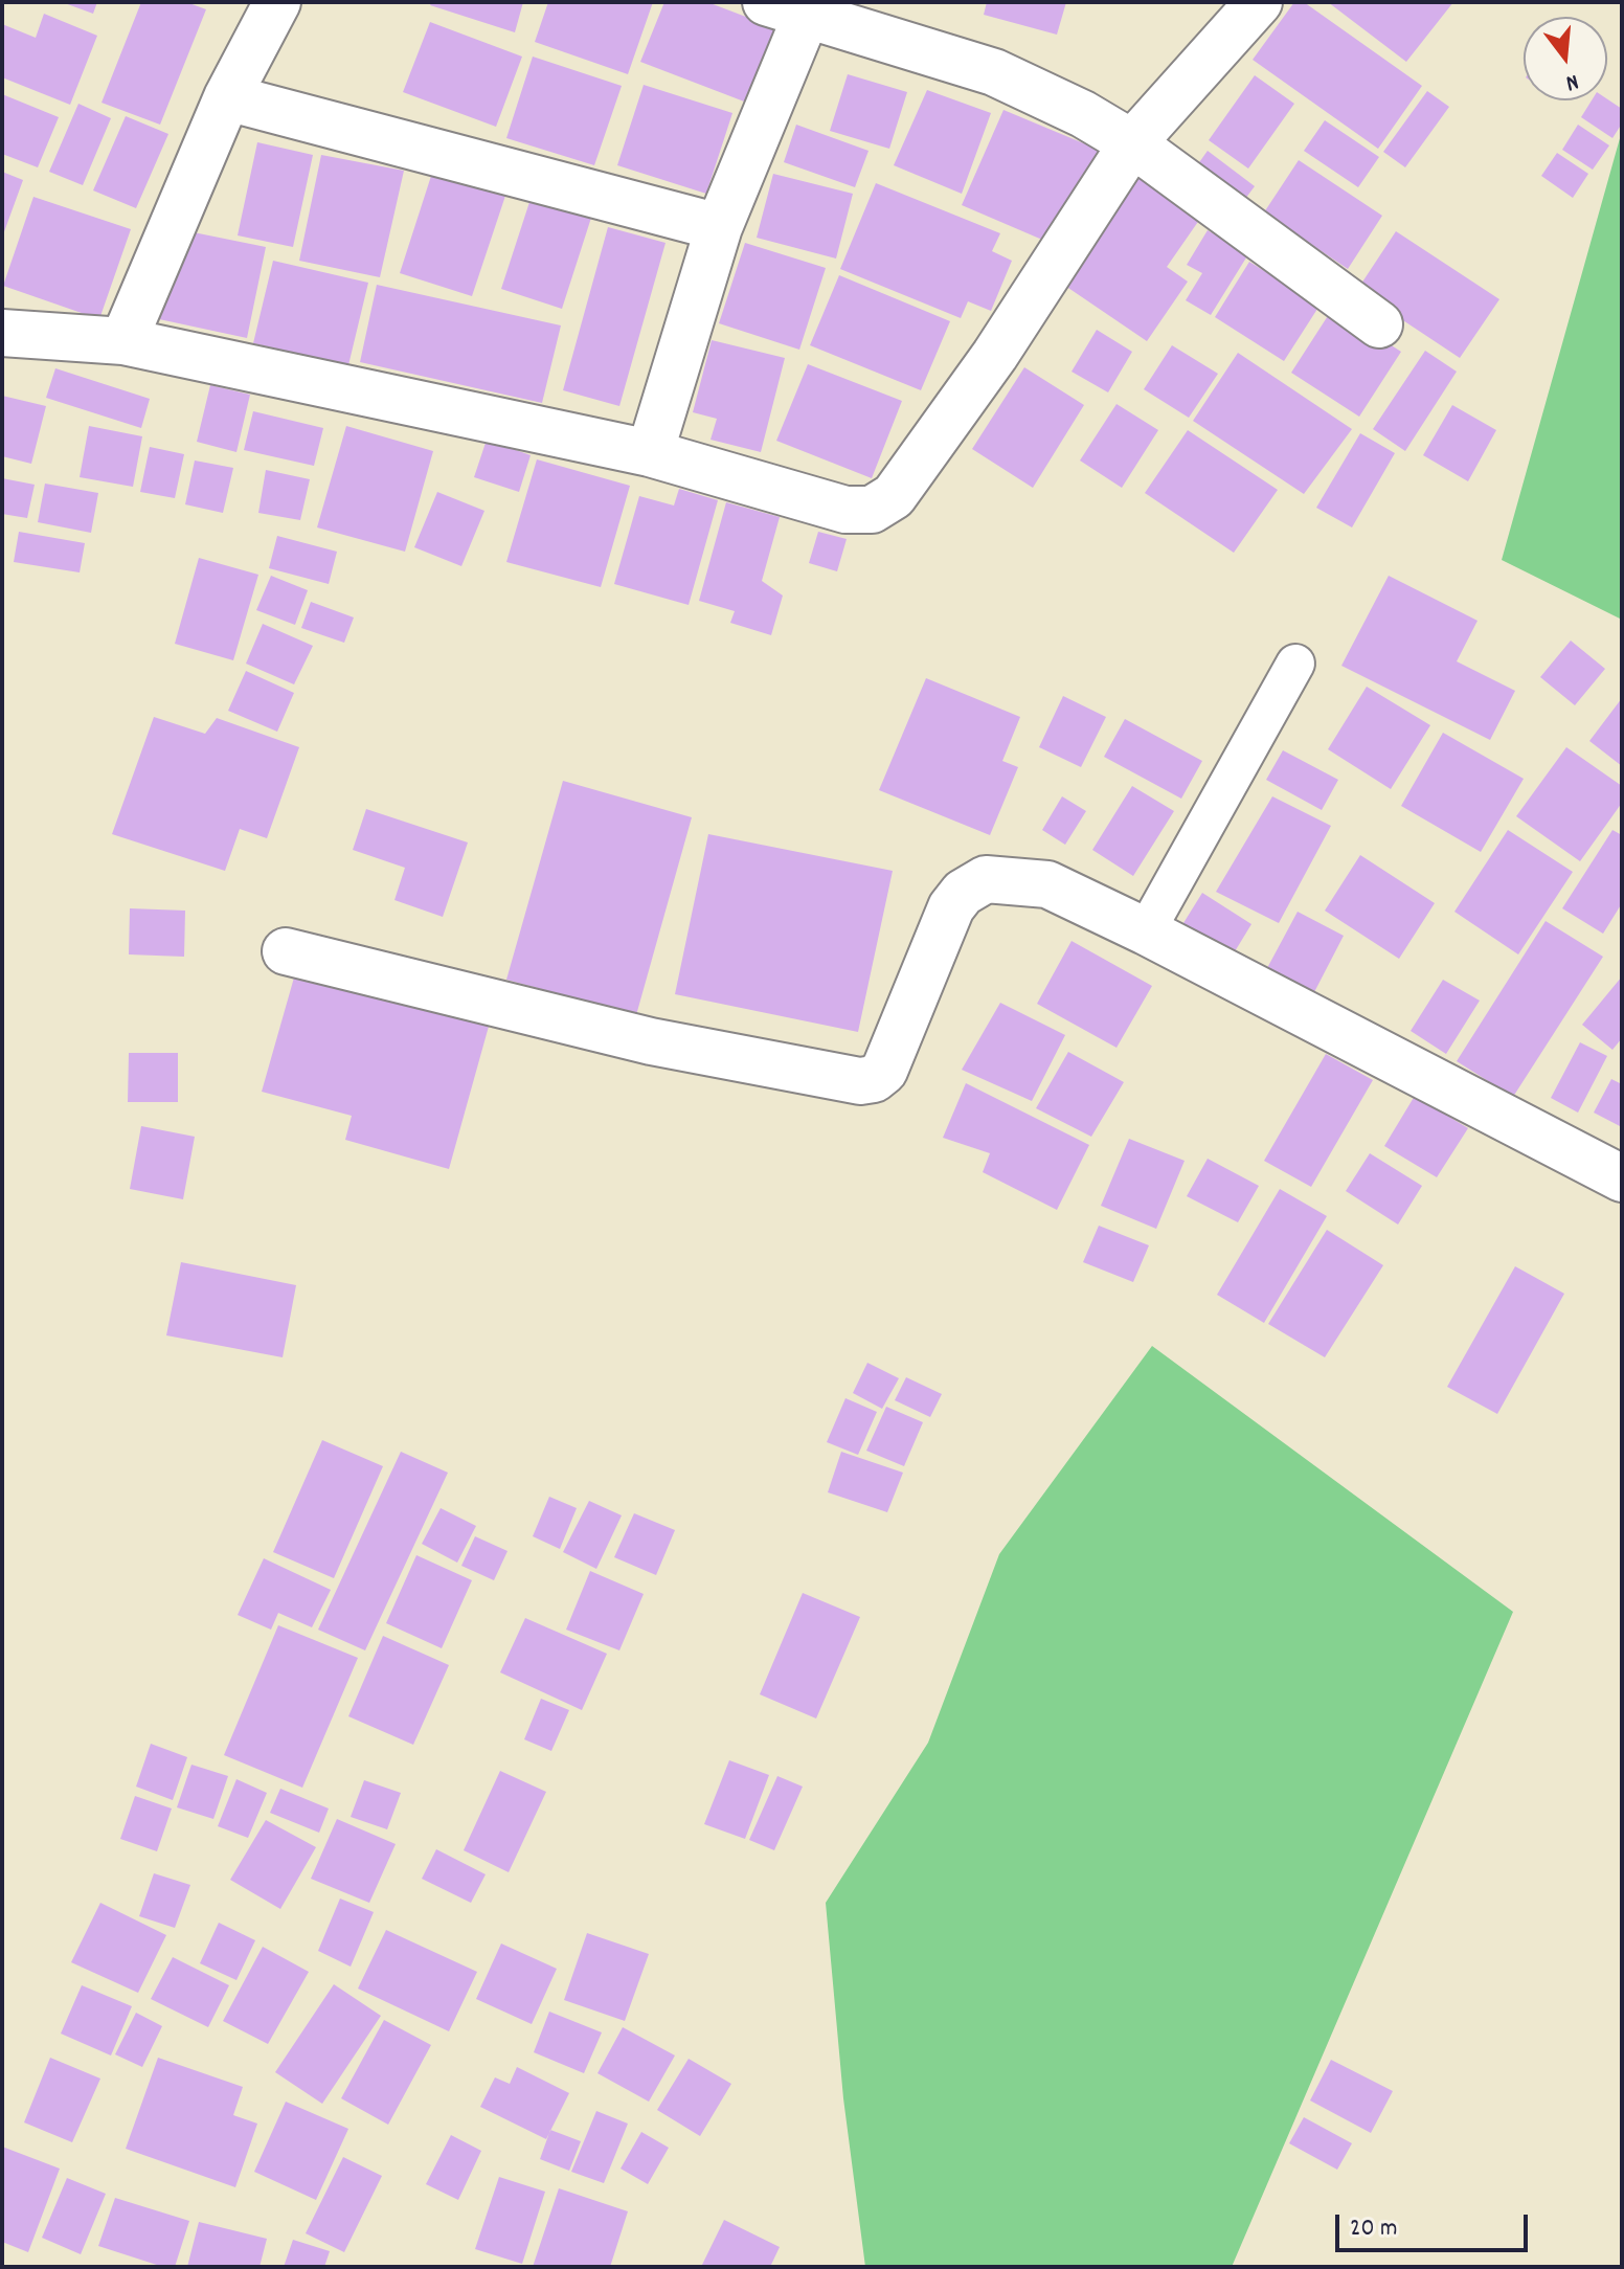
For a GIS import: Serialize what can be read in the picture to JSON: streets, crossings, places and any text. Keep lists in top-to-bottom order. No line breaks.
{"scale_bar":"20 m","north":"bottom"}
